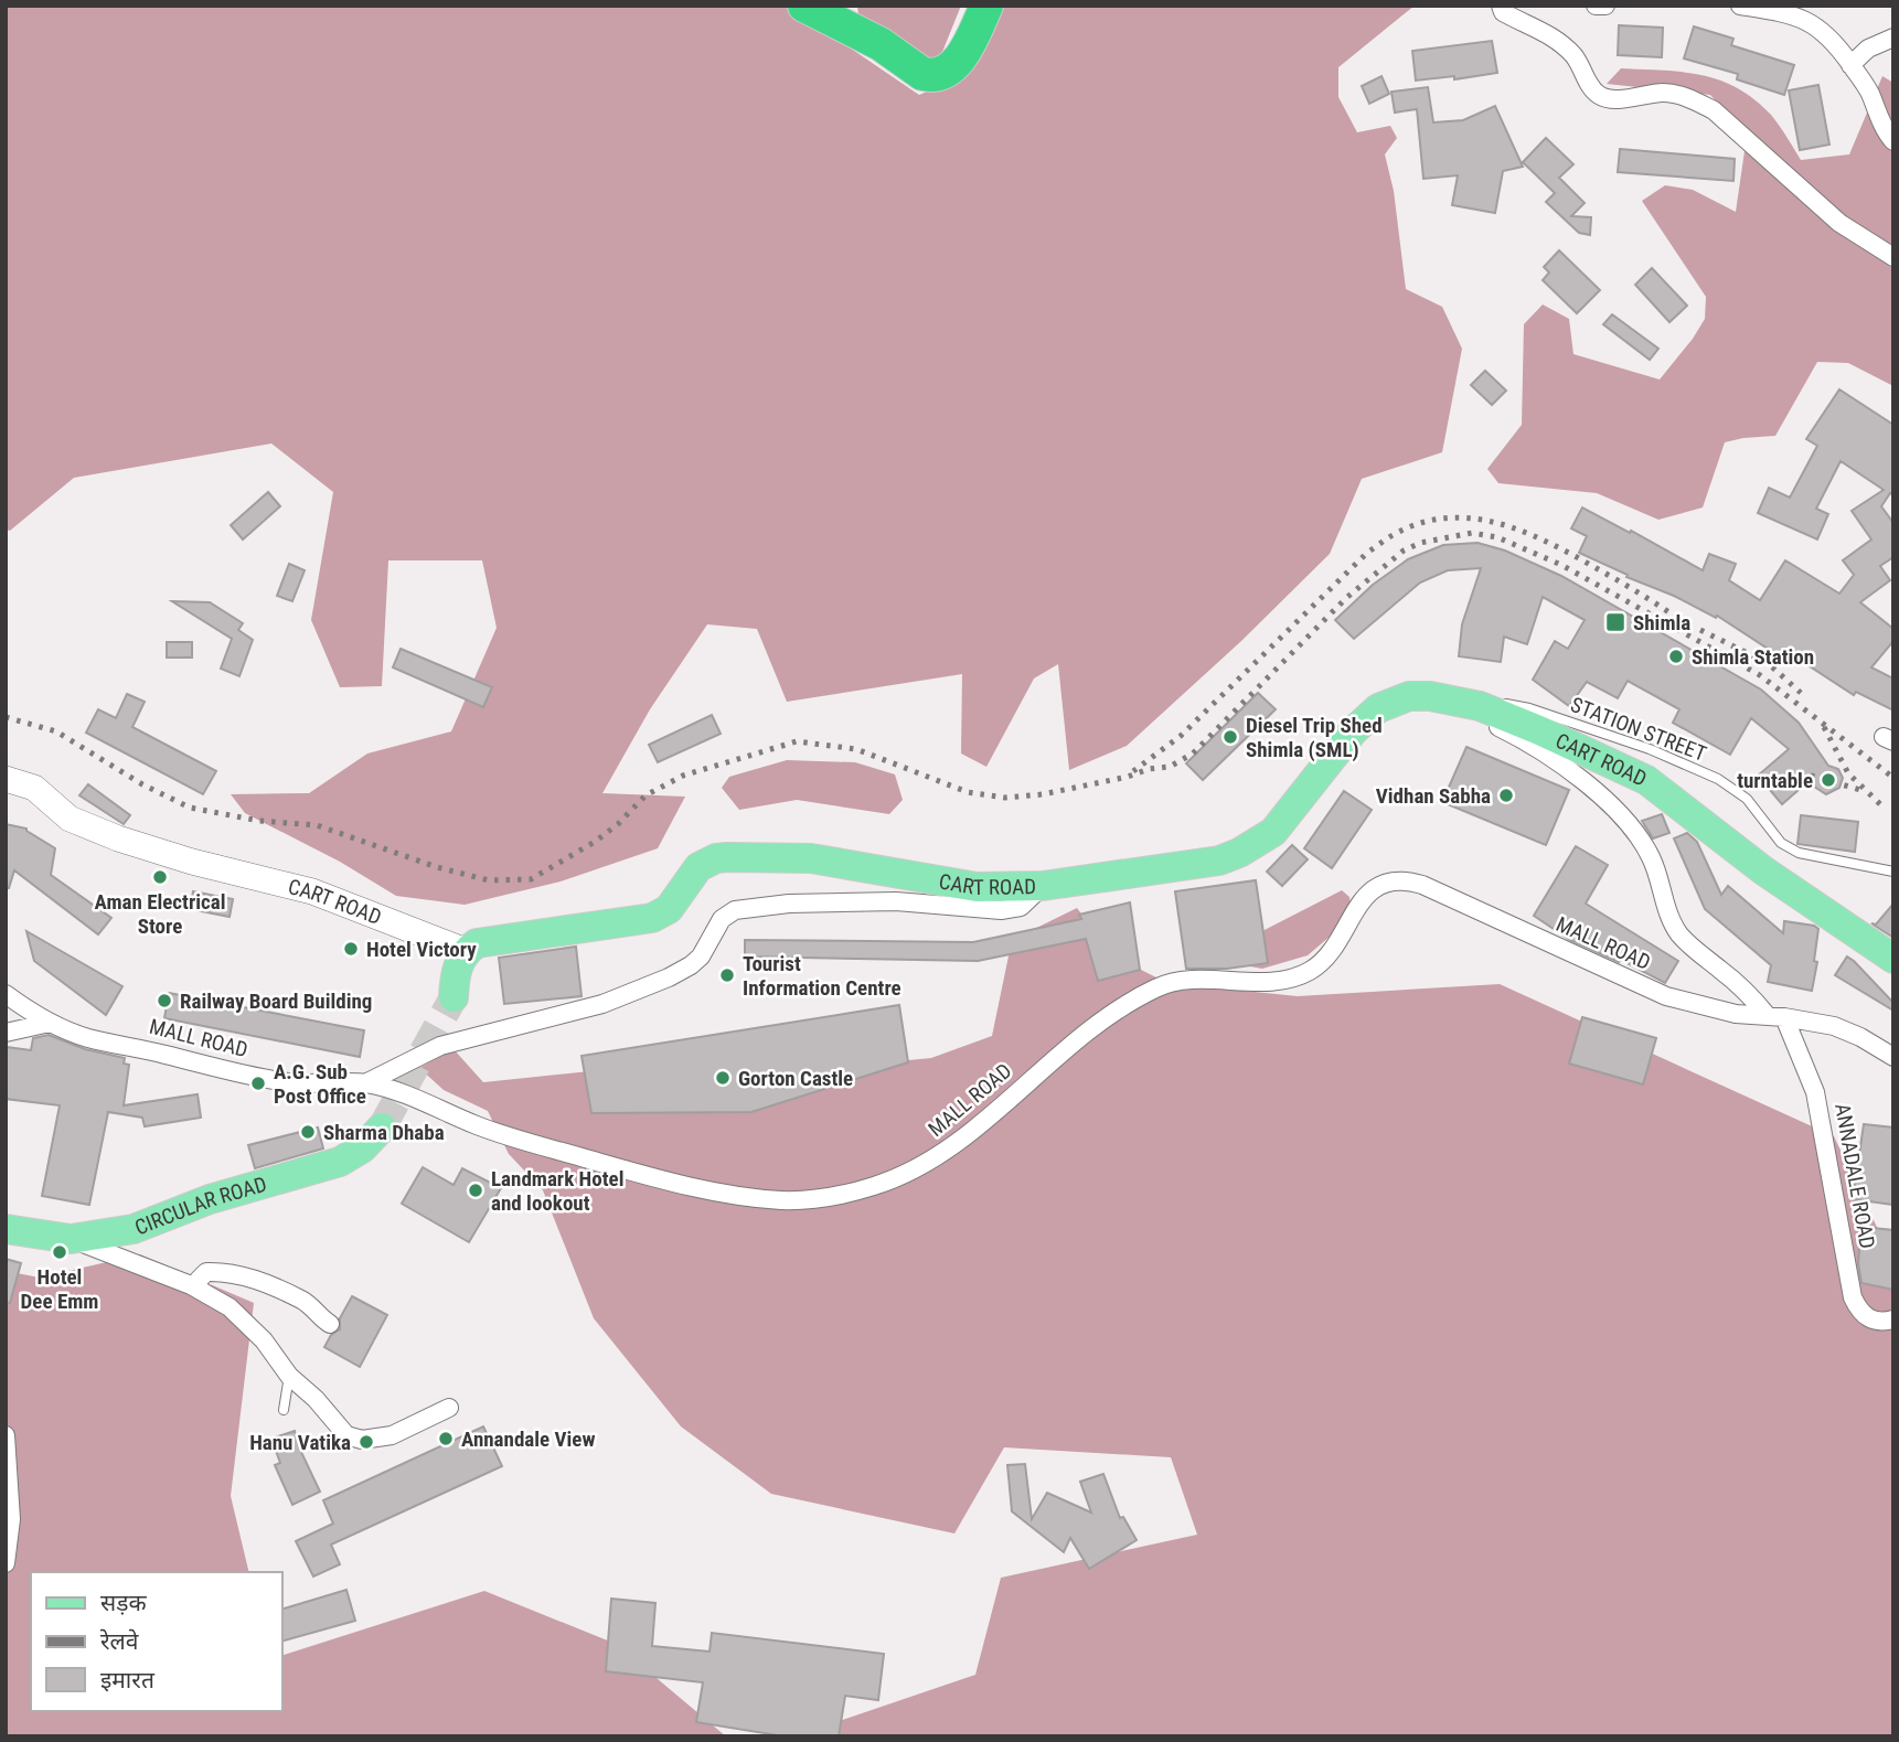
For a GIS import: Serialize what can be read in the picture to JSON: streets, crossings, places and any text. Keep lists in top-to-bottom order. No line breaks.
{"streets":{"main road":["CART ROAD","CIRCULAR ROAD"],"street":["MALL ROAD","ANNADALE ROAD"],"lane":["STATION STREET"]},"crossings":[["STATION STREET","CART ROAD"],["MALL ROAD","ANNADALE ROAD"]],"places":{"transit":["Shimla"],"other":["Shimla Station","Diesel Trip Shed Shimla (SML)","turntable","Vidhan Sabha","Aman Electrical Store","Hotel Victory","Tourist Information Centre","Railway Board Building","Gorton Castle","A.G. Sub Post Office","Sharma Dhaba","Landmark Hotel and lookout","Hotel Dee Emm","Annandale View","Hanu Vatika"]},"legend":["सड़क","रेलवे","इमारत"]}
